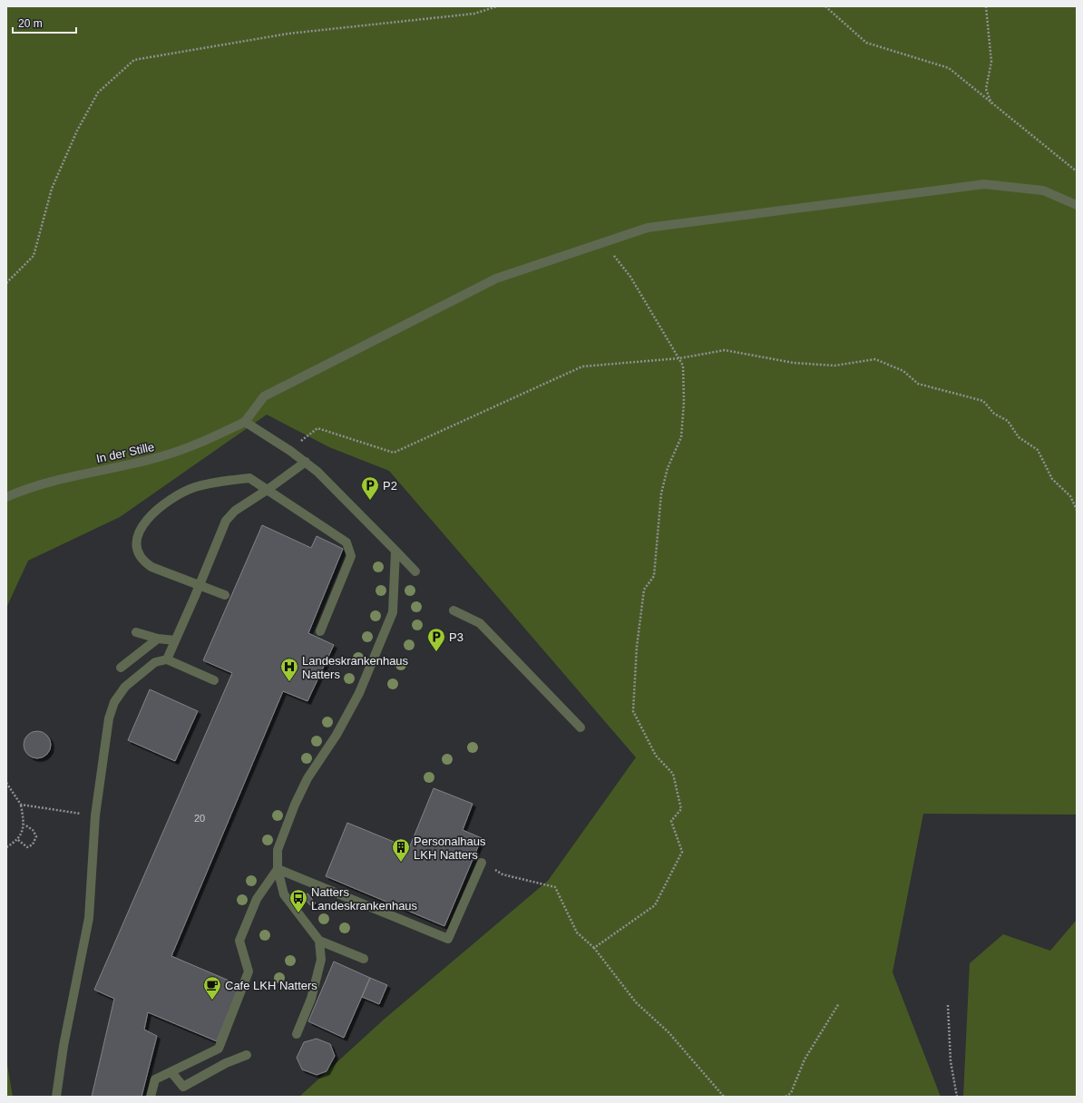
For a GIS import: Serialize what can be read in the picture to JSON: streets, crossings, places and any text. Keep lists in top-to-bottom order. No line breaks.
{"streets":{"street":["In der Stille"]},"places":{"parking":["P2","P3"],"hospital":["Landeskrankenhaus Natters"],"building":["Personalhaus LKH Natters"],"bus stop":["Natters Landeskrankenhaus"],"cafe":["Cafe LKH Natters"]},"house_numbers":["20"],"scale_bar":"20 m"}
